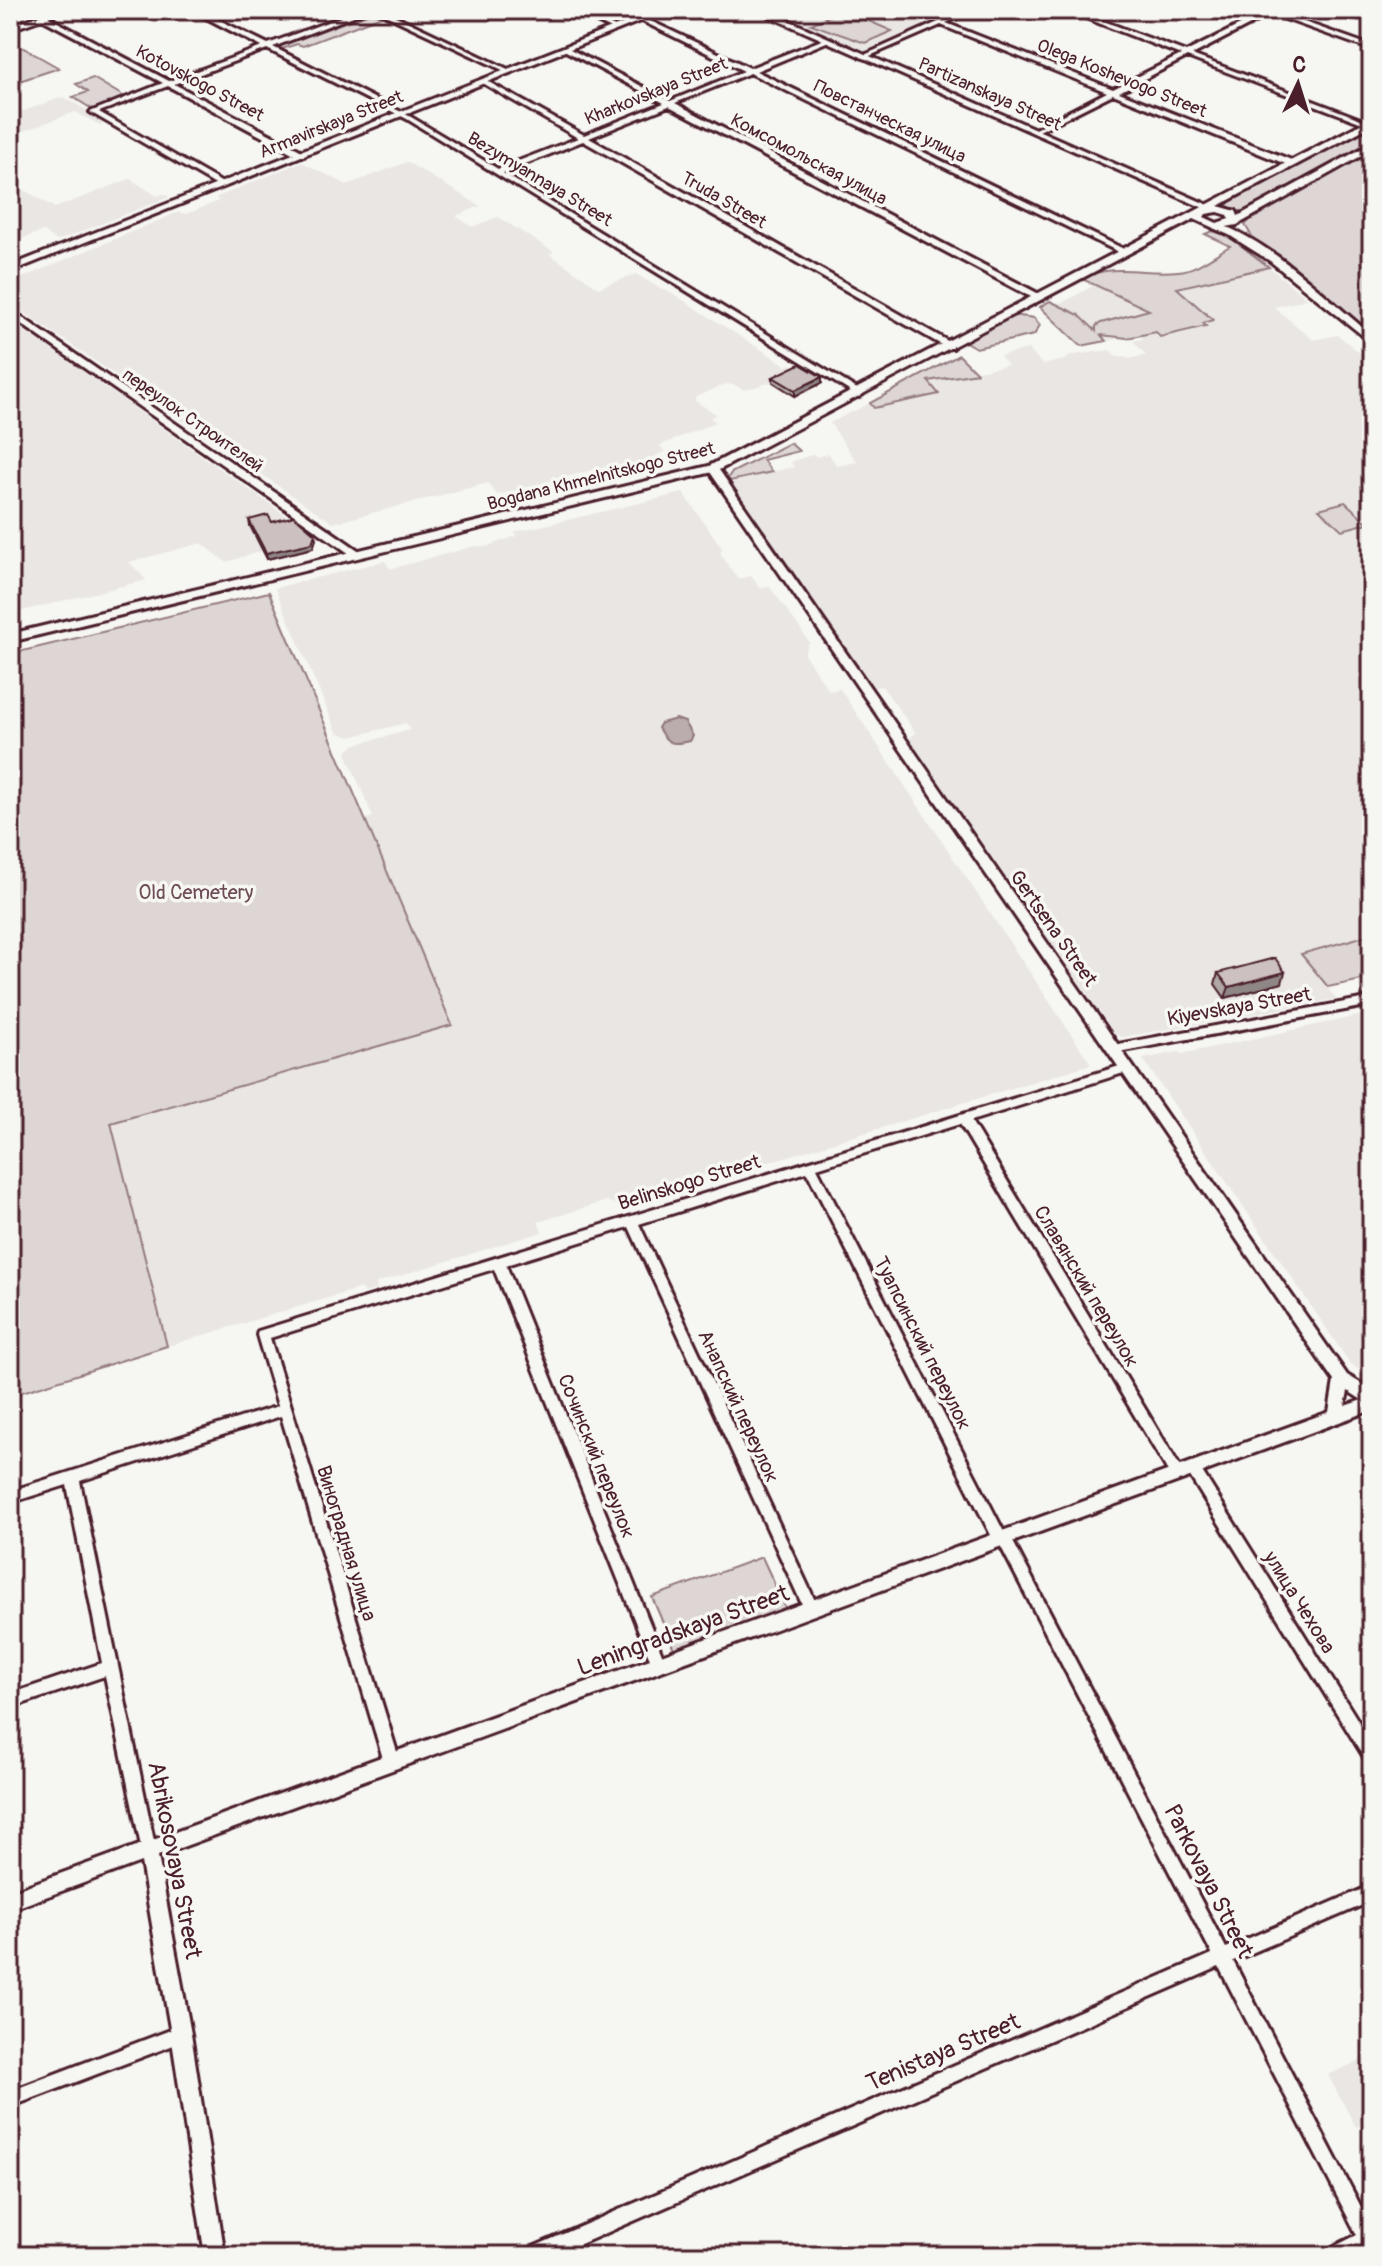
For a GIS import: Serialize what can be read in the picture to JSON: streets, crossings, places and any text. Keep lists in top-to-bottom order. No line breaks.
{"streets":{"main road":["Bogdana Khmelnitskogo Street"],"street":["Olega Koshevogo Street","Kotovskogo Street","Kharkovskaya Street","Partizanskaya Street","Повстанческая улица","Armavirskaya Street","Комсомольская улица","Bezymyannaya Street","Truda Street","переулок Строителей","Gertsena Street","Kiyevskaya Street","Belinskogo Street","Славянский переулок","Туапсинский переулок","Анапский переулок","Сочинский переулок","Виноградная улица","улица Чехова","Leningradskaya Street","Abrikosovaya Street","Parkovaya Street","Tenistaya Street"]},"crossings":[["Olega Koshevogo Street","Bogdana Khmelnitskogo Street"],["Kotovskogo Street","Armavirskaya Street"],["Kharkovskaya Street","Partizanskaya Street"],["Kharkovskaya Street","Повстанческая улица"],["Kharkovskaya Street","Комсомольская улица"],["Kharkovskaya Street","Bezymyannaya Street"],["Kharkovskaya Street","Truda Street"],["Partizanskaya Street","Bogdana Khmelnitskogo Street"],["Повстанческая улица","Armavirskaya Street"],["Повстанческая улица","Bogdana Khmelnitskogo Street"],["Armavirskaya Street","Комсомольская улица"],["Armavirskaya Street","Bezymyannaya Street"],["Armavirskaya Street","Truda Street"],["Комсомольская улица","Bogdana Khmelnitskogo Street"],["Bezymyannaya Street","Bogdana Khmelnitskogo Street"],["Truda Street","Bogdana Khmelnitskogo Street"],["переулок Строителей","Bogdana Khmelnitskogo Street"],["Bogdana Khmelnitskogo Street","Gertsena Street"],["Gertsena Street","Kiyevskaya Street"],["Gertsena Street","Belinskogo Street"],["Gertsena Street","Leningradskaya Street"],["Belinskogo Street","Славянский переулок"],["Belinskogo Street","Туапсинский переулок"],["Belinskogo Street","Анапский переулок"],["Belinskogo Street","Сочинский переулок"],["Belinskogo Street","Виноградная улица"],["Славянский переулок","улица Чехова"],["Славянский переулок","Leningradskaya Street"],["Туапсинский переулок","Leningradskaya Street"],["Туапсинский переулок","Parkovaya Street"],["Анапский переулок","Leningradskaya Street"],["Сочинский переулок","Leningradskaya Street"],["Виноградная улица","Leningradskaya Street"],["улица Чехова","Leningradskaya Street"],["Leningradskaya Street","Abrikosovaya Street"],["Leningradskaya Street","Parkovaya Street"],["Parkovaya Street","Tenistaya Street"]],"parks":["Old Cemetery"],"north":"top"}
